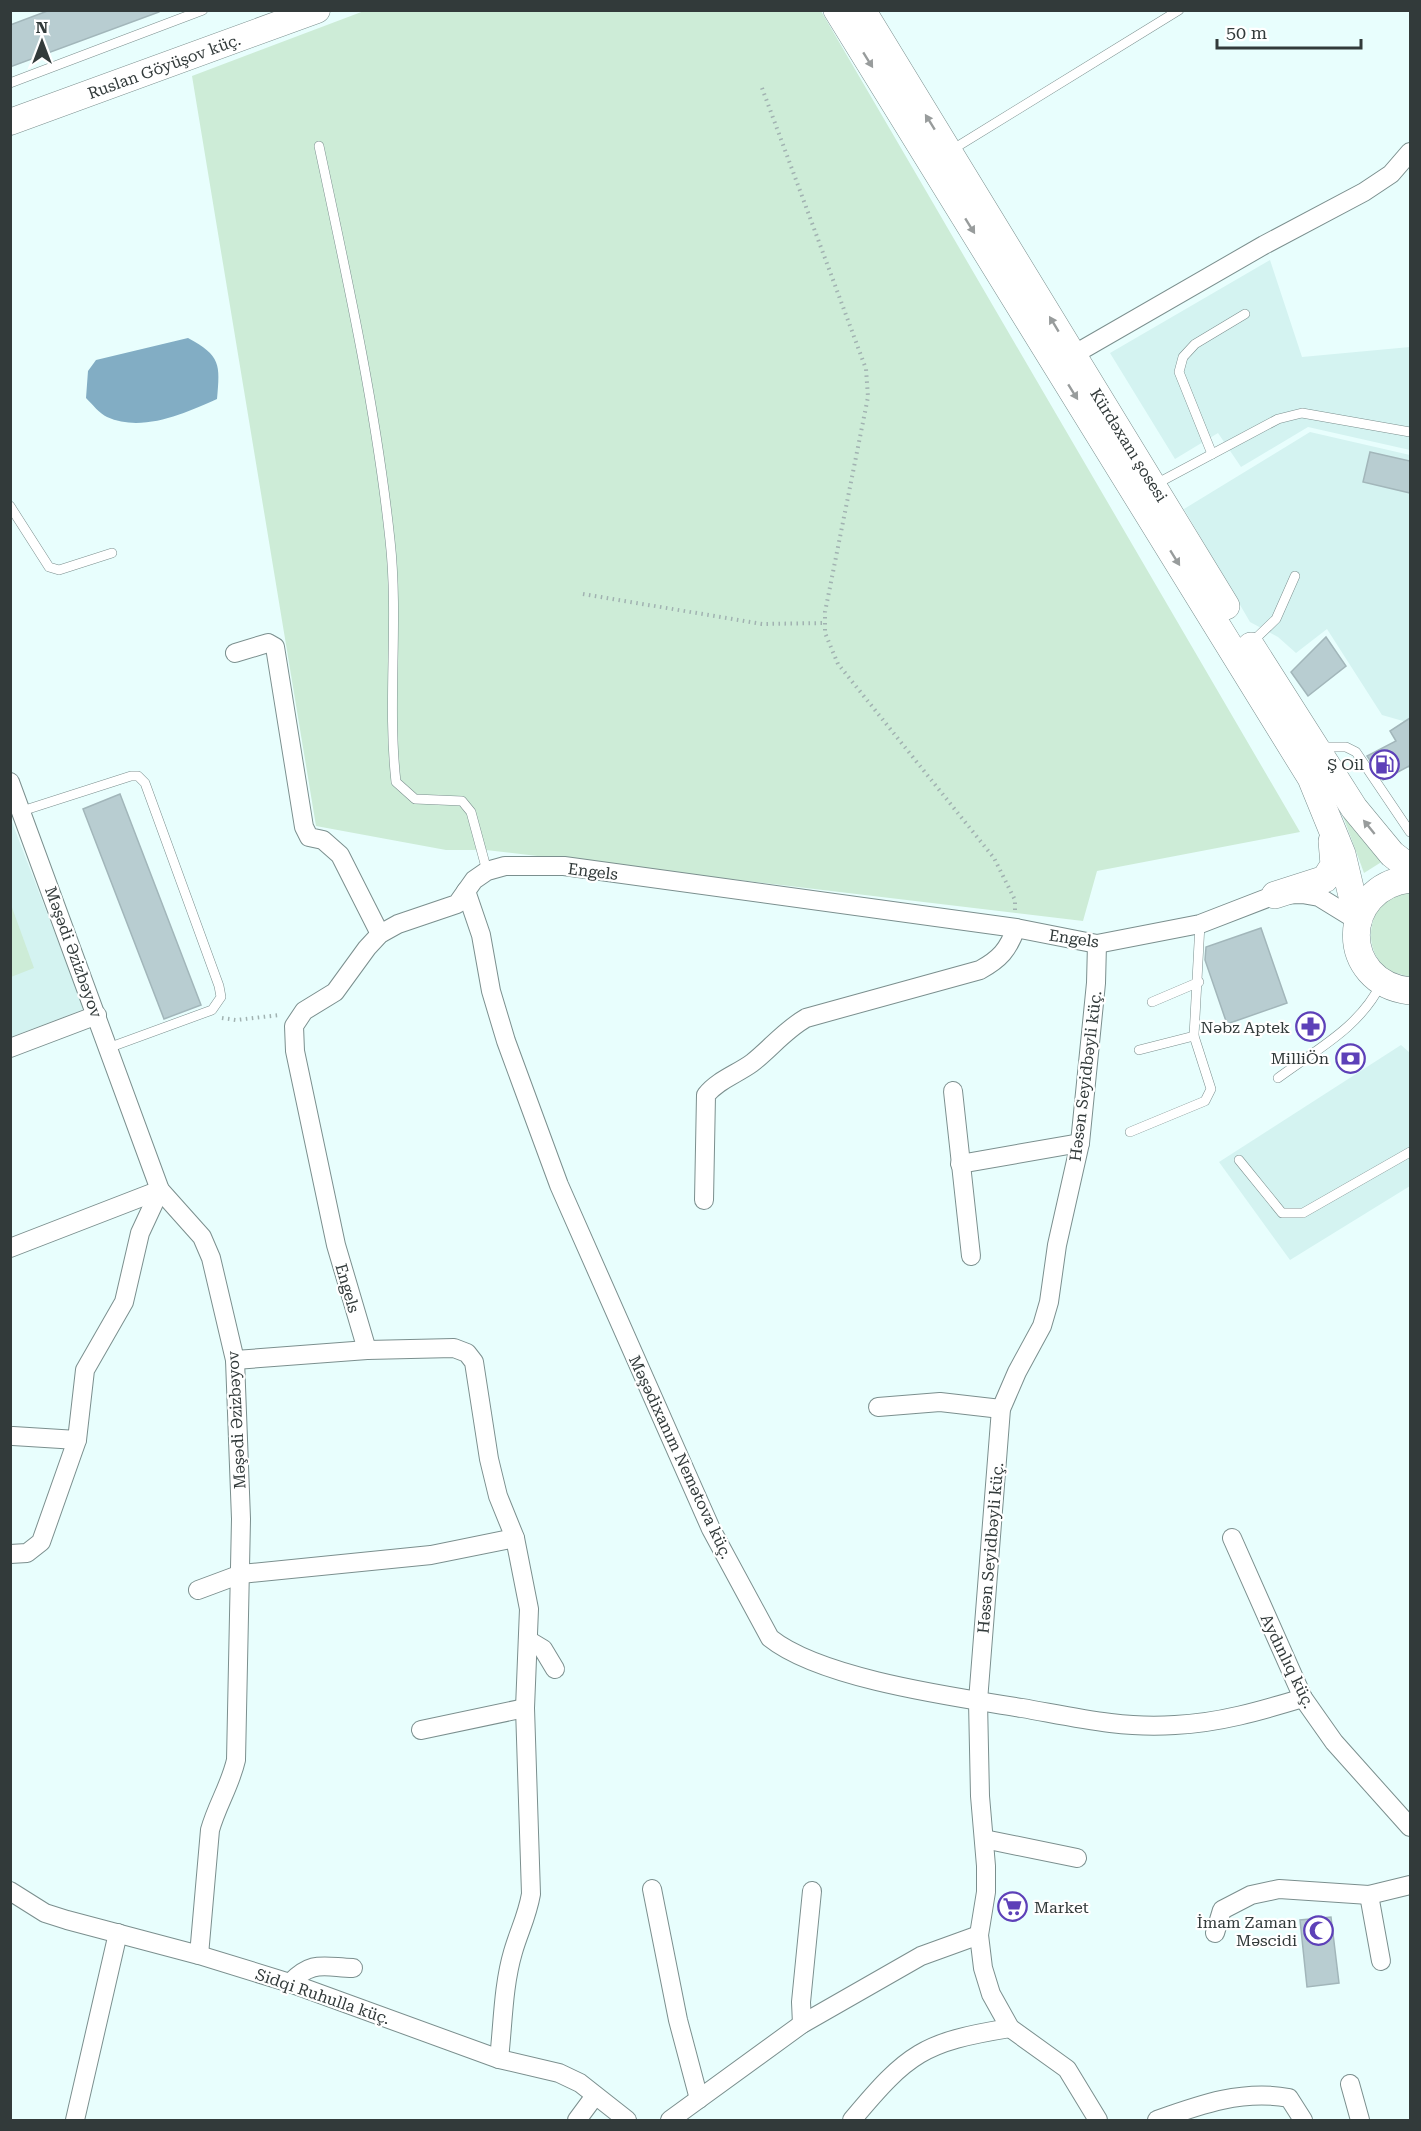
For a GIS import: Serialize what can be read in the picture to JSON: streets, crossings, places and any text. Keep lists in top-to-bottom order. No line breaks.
{"streets":{"main road":["Kürdəxanı şosesi"],"street":["Ruslan Göyüşov küç.","Engels","Məşədi Əzizbəyov","Həsən Seyidbəyli küç.","Məşədixanım Nemətova küç.","Aydınlıq küç.","Sidqi Ruhulla küç."]},"crossings":[["Engels","Həsən Seyidbəyli küç."],["Məşədi Əzizbəyov","Sidqi Ruhulla küç."],["Həsən Seyidbəyli küç.","Məşədixanım Nemətova küç."],["Məşədixanım Nemətova küç.","Aydınlıq küç."]],"places":{"fuel station":["Ş Oil"],"pharmacy":["Nəbz Aptek"],"bank":["MilliÖn"],"supermarket":["Market"],"mosque":["İmam Zaman Məscidi"]},"scale_bar":"50 m","north":"top"}
